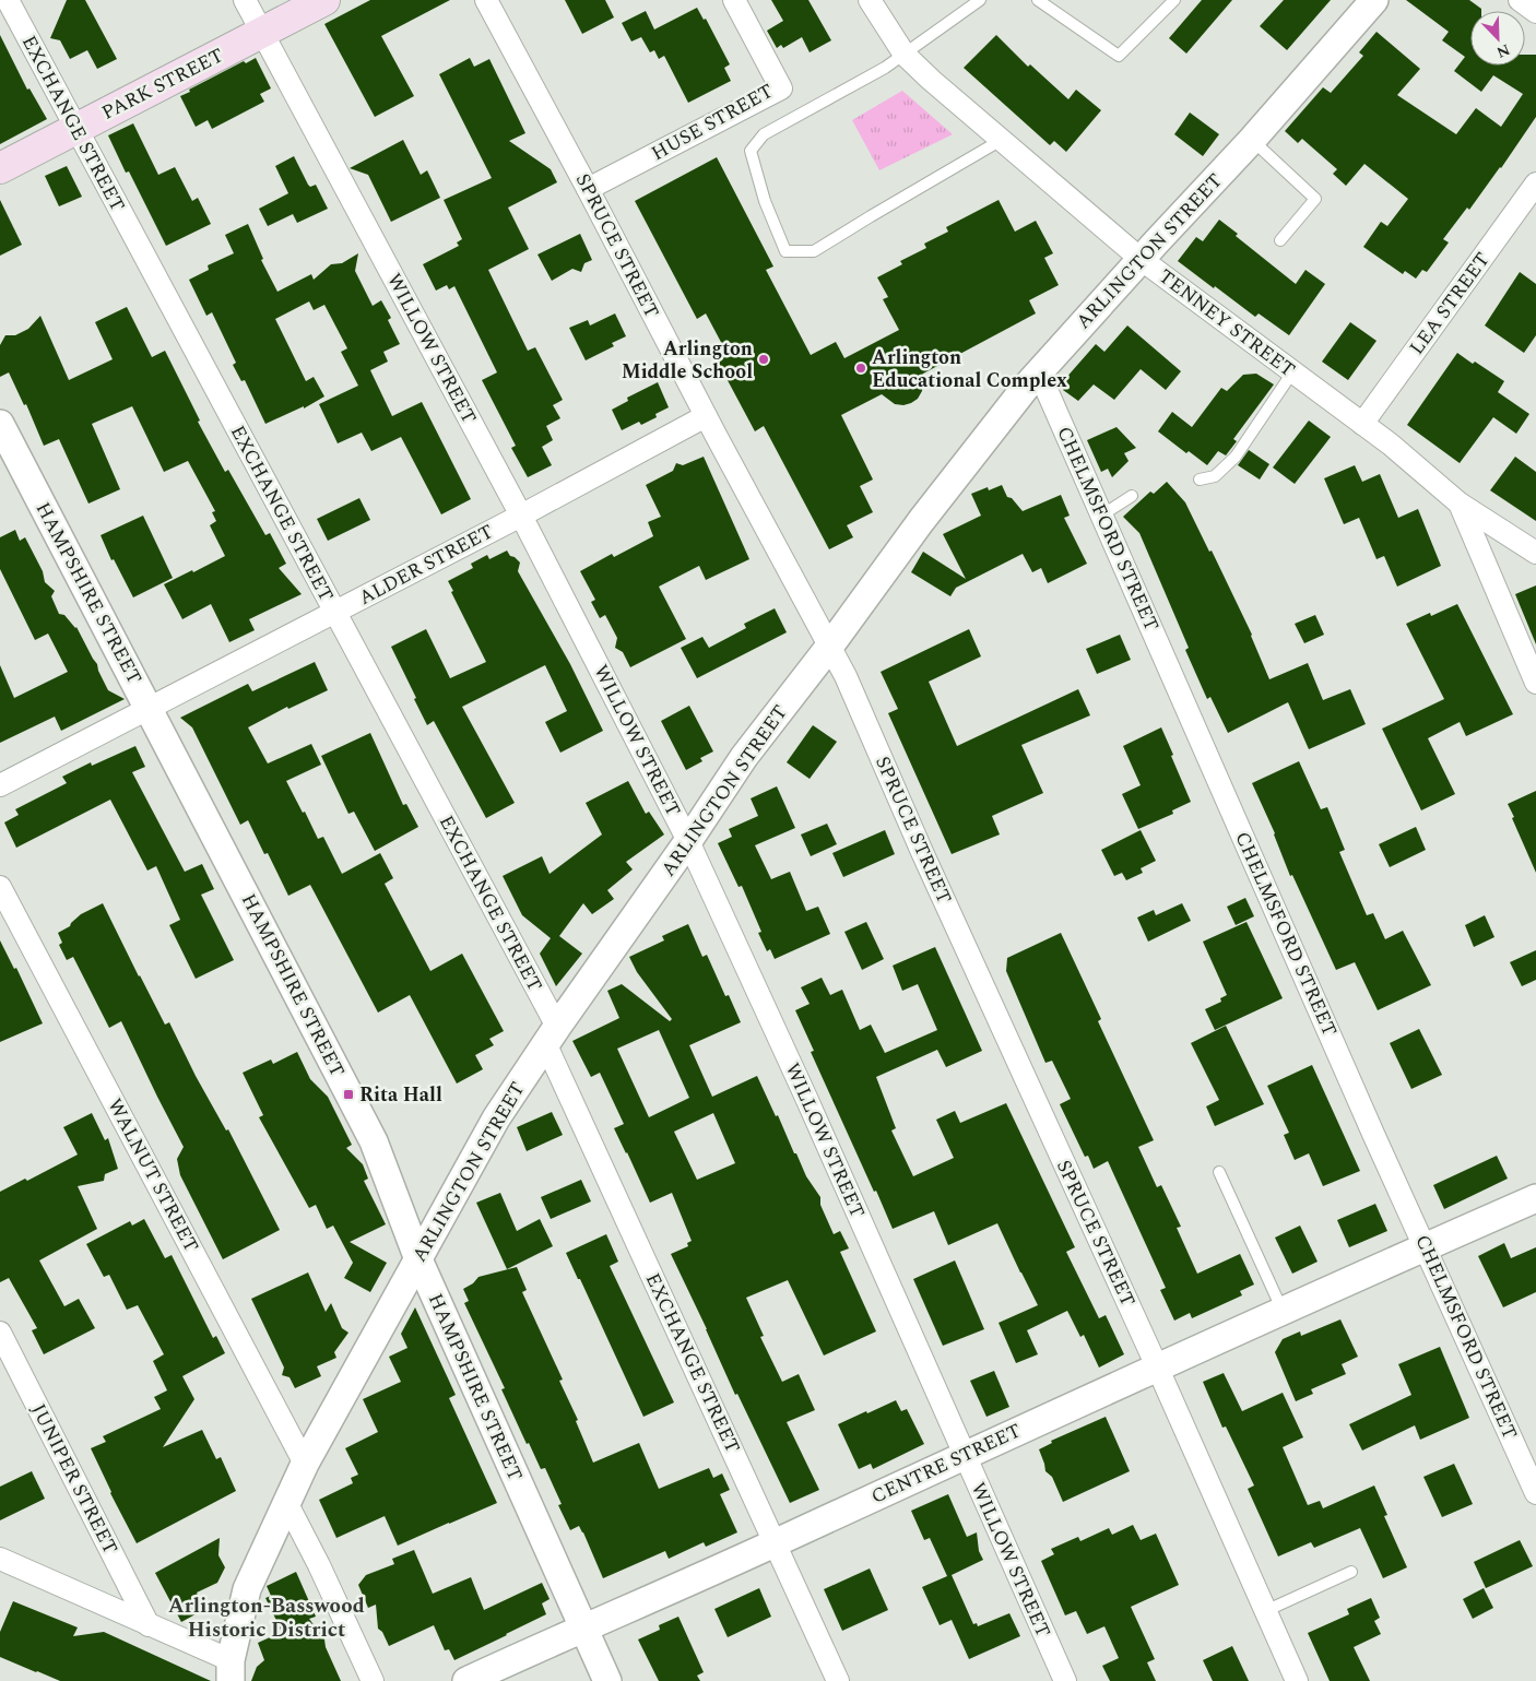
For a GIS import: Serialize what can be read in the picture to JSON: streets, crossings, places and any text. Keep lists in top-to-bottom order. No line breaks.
{"streets":{"main road":["PARK STREET"],"street":["HUSE STREET","EXCHANGE STREET","SPRUCE STREET","ARLINGTON STREET","LEA STREET","TENNEY STREET","WILLOW STREET","CHELMSFORD STREET","ALDER STREET","HAMPSHIRE STREET","WALNUT STREET","CENTRE STREET","JUNIPER STREET"]},"crossings":[["PARK STREET","EXCHANGE STREET"],["PARK STREET","WILLOW STREET"],["HUSE STREET","SPRUCE STREET"],["EXCHANGE STREET","ARLINGTON STREET"],["EXCHANGE STREET","ALDER STREET"],["EXCHANGE STREET","CENTRE STREET"],["SPRUCE STREET","ARLINGTON STREET"],["SPRUCE STREET","ALDER STREET"],["SPRUCE STREET","CENTRE STREET"],["ARLINGTON STREET","TENNEY STREET"],["ARLINGTON STREET","WILLOW STREET"],["ARLINGTON STREET","CHELMSFORD STREET"],["ARLINGTON STREET","HAMPSHIRE STREET"],["ARLINGTON STREET","WALNUT STREET"],["LEA STREET","TENNEY STREET"],["WILLOW STREET","ALDER STREET"],["WILLOW STREET","CENTRE STREET"],["CHELMSFORD STREET","CENTRE STREET"],["ALDER STREET","HAMPSHIRE STREET"],["HAMPSHIRE STREET","CENTRE STREET"]],"districts":["Arlington-Basswood Historic District"],"places":{"other":["Arlington Middle School","Arlington Educational Complex"],"transit":["Rita Hall"]},"north":"bottom right"}
